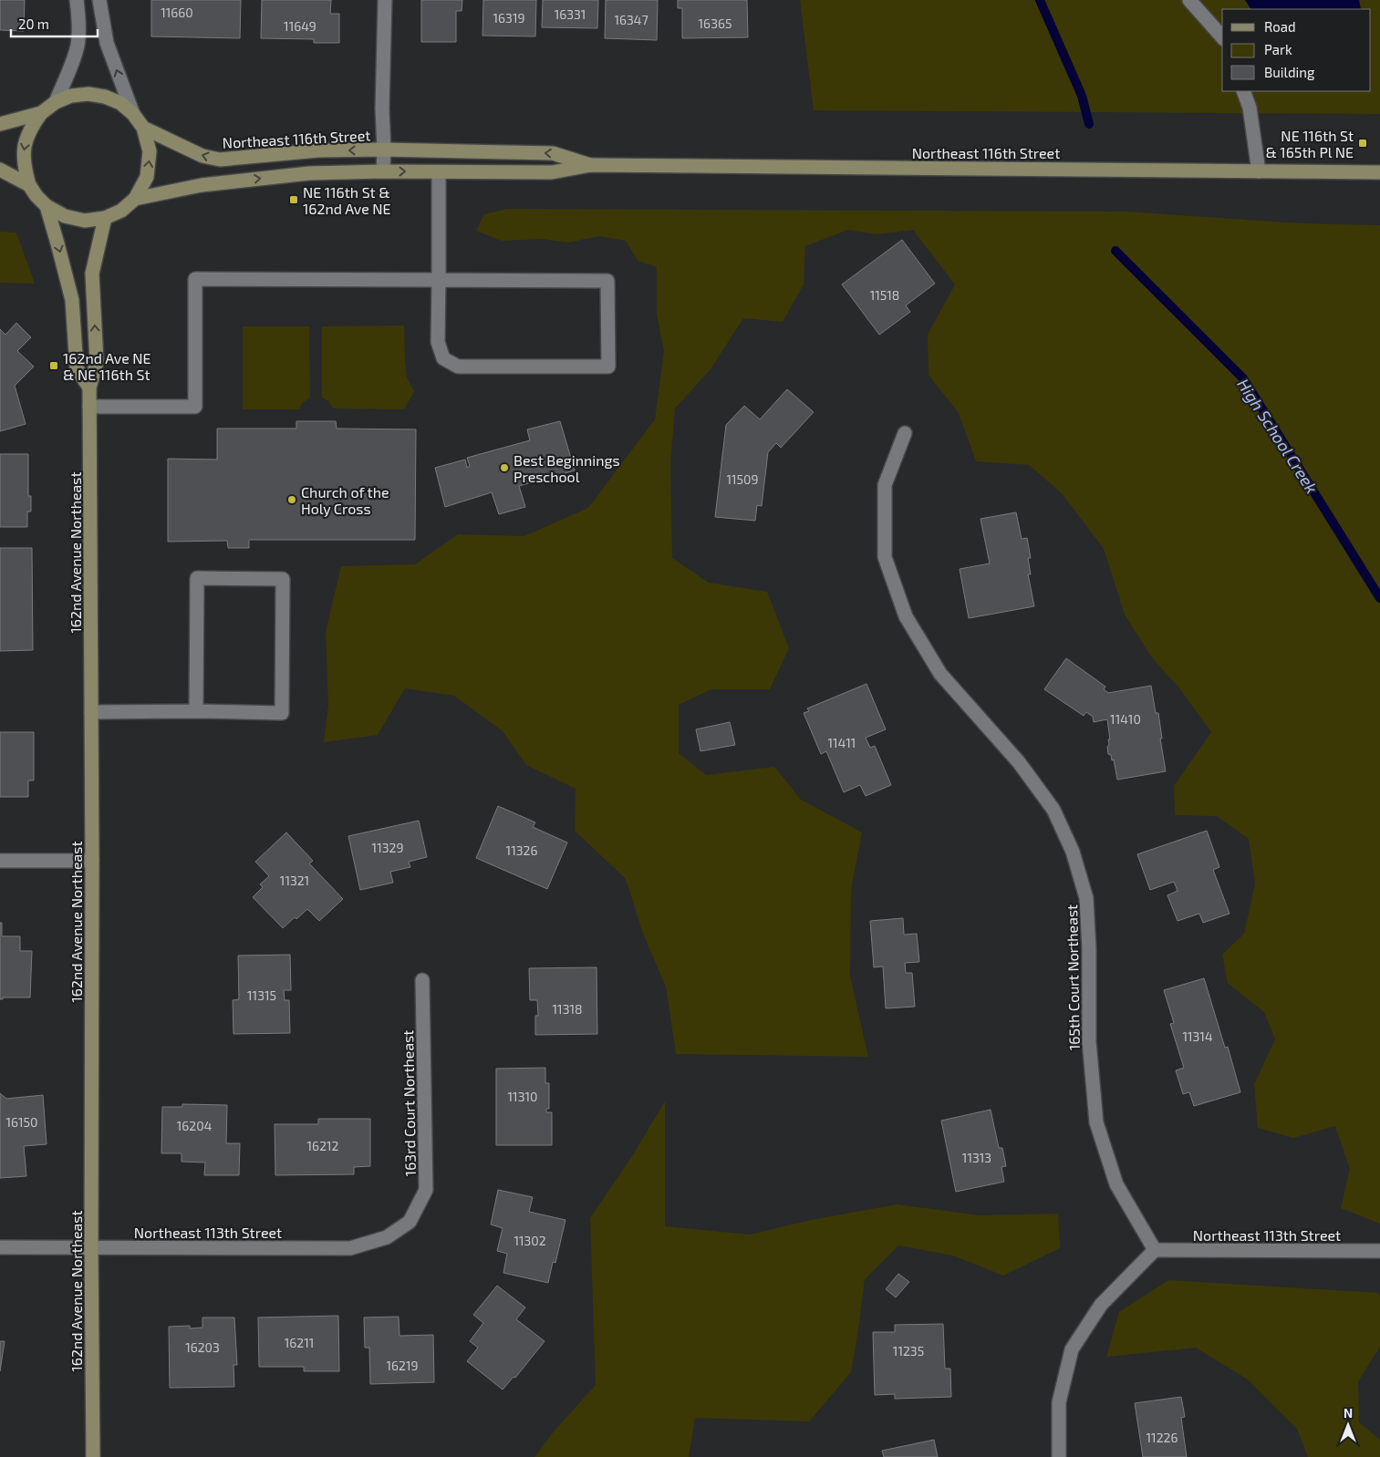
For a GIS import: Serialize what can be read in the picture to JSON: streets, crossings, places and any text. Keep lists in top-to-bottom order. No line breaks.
{"streets":{"street":["Northeast 116th Street","162nd Avenue Northeast","165th Court Northeast","163rd Court Northeast","Northeast 113th Street"]},"crossings":[["Northeast 116th Street","162nd Avenue Northeast"],["162nd Avenue Northeast","Northeast 113th Street"],["165th Court Northeast","Northeast 113th Street"],["163rd Court Northeast","Northeast 113th Street"]],"water":["High School Creek"],"places":{"transit":["NE 116th St & 165th Pl NE","NE 116th St & 162nd Ave NE","162nd Ave NE & NE 116th St"],"other":["Best Beginnings Preschool","Church of the Holy Cross"]},"house_numbers":["11660","16331","16319","16347","16365","11649","11518","11509","11410","11411","11329","11326","11321","11315","11318","11314","11310","16150","16204","16212","11313","11302","16211","16203","11235","16219","11226"],"legend":["Road","Park","Building"],"scale_bar":"20 m","north":"top"}
